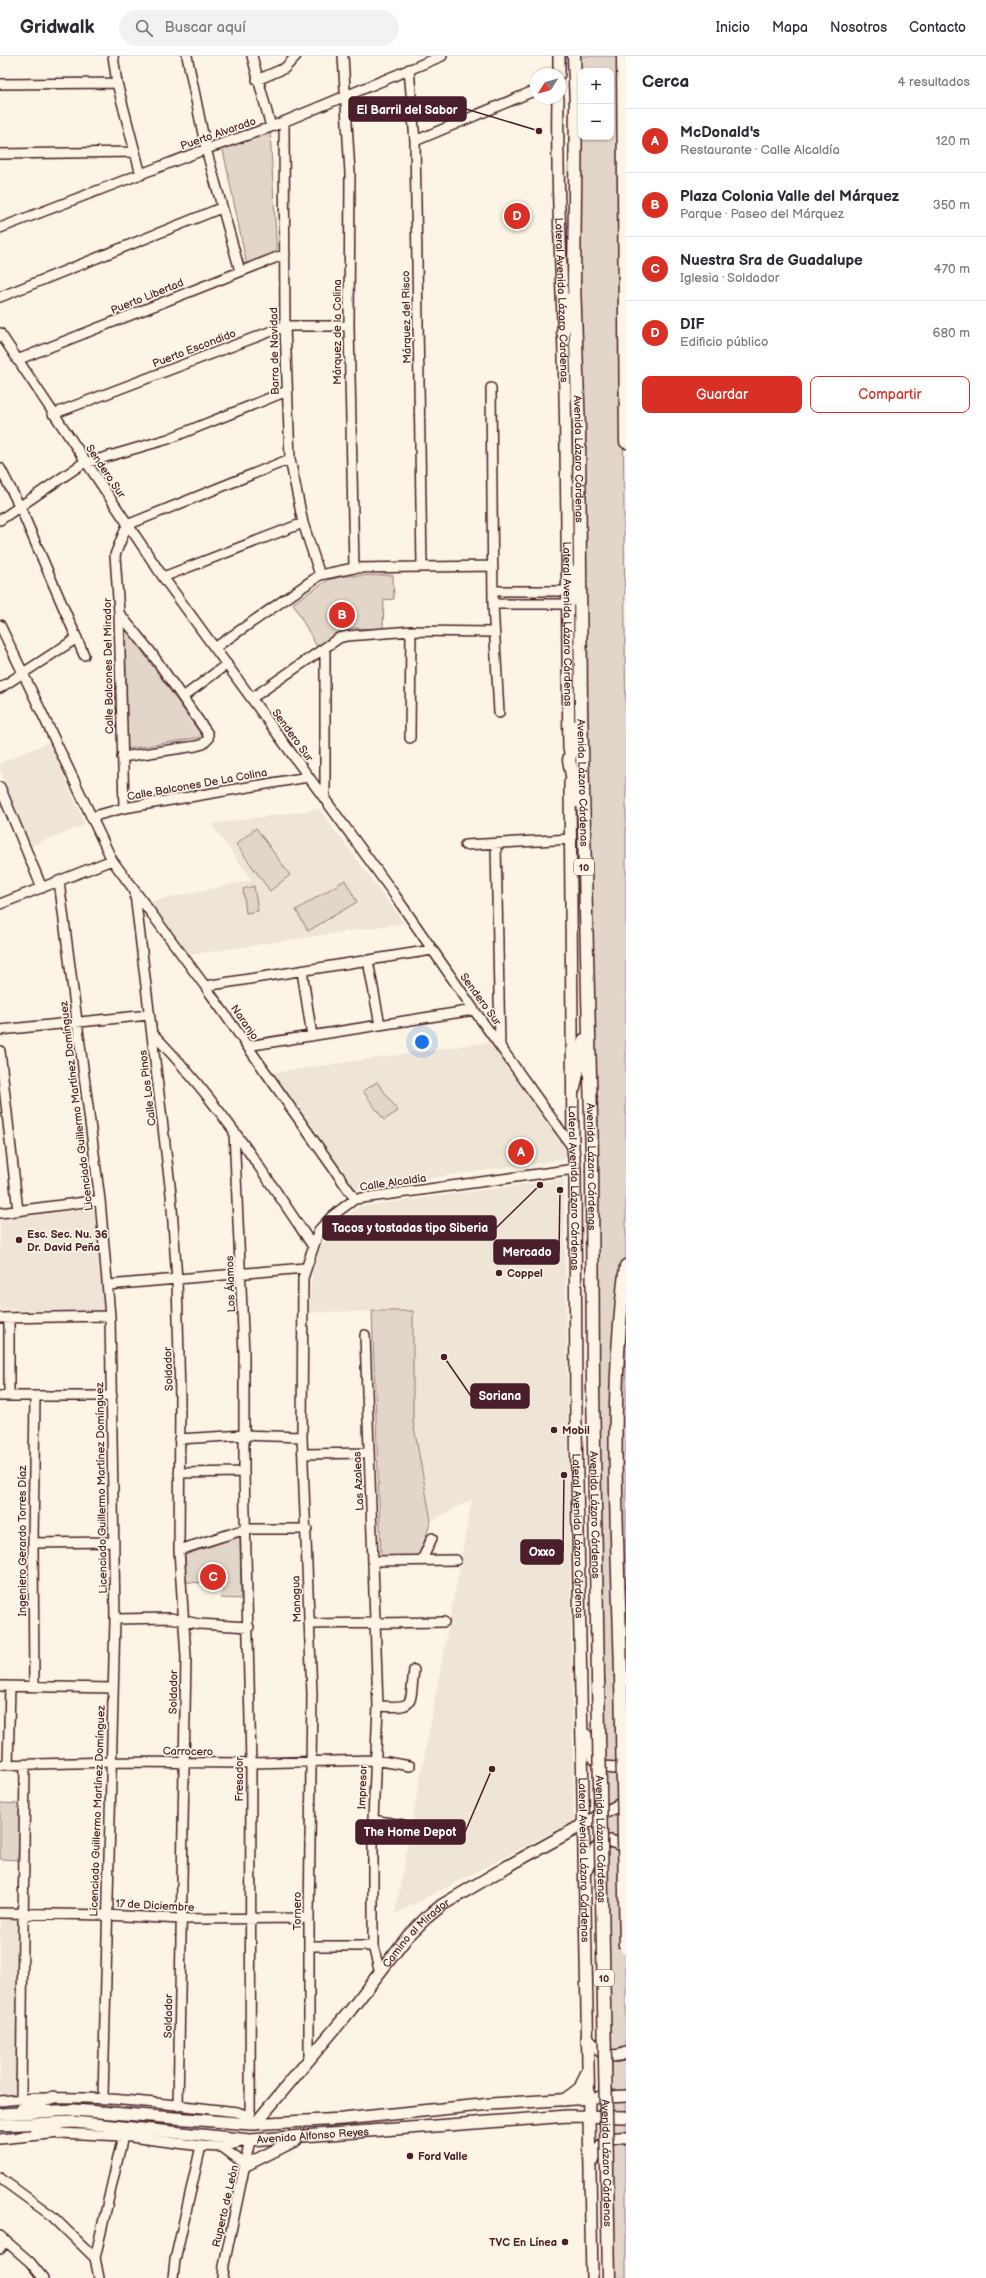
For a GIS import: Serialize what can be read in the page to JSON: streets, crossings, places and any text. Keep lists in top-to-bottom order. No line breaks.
{"streets":{"highway":["Avenida Lázaro Cárdenas","10"],"main road":["Lateral Avenida Lázaro Cárdenas","Camino al Mirador","Avenida Alfonso Reyes"],"street":["Puerto Alvarado","Puerto Libertad","Márquez del Risco","Márquez de la Colina","Puerto Escondido","Barra de Navidad","Sendero Sur","Calle Balcones Del Mirador","Calle Balcones De La Colina","Naranjo","Calle Los Pinos","Licenciado Guillermo Martínez Domínguez","Calle Alcaldía","Los Álamos","Soldador","Las Azaleas","Ingeniero Gerardo Torres Díaz","Managua","Carrocero","Fresador","Impresor","17 de Diciembre","Tornero","Ruperto de León"]},"crossings":[["Puerto Alvarado","Márquez del Risco"],["Puerto Alvarado","Márquez de la Colina"],["Puerto Alvarado","Barra de Navidad"],["Puerto Libertad","Barra de Navidad"],["Puerto Libertad","Sendero Sur"],["Lateral Avenida Lázaro Cárdenas","Sendero Sur"],["Lateral Avenida Lázaro Cárdenas","Calle Alcaldía"],["Lateral Avenida Lázaro Cárdenas","Camino al Mirador"],["Lateral Avenida Lázaro Cárdenas","Avenida Alfonso Reyes"],["Márquez de la Colina","Puerto Escondido"],["Puerto Escondido","Barra de Navidad"],["Puerto Escondido","Sendero Sur"],["Sendero Sur","Calle Balcones Del Mirador"],["Sendero Sur","Calle Balcones De La Colina"],["Calle Balcones Del Mirador","Calle Balcones De La Colina"],["Calle Balcones De La Colina","Naranjo"],["Naranjo","Calle Los Pinos"],["Naranjo","Calle Alcaldía"],["Calle Los Pinos","Soldador"],["Licenciado Guillermo Martínez Domínguez","Carrocero"],["Licenciado Guillermo Martínez Domínguez","17 de Diciembre"],["Calle Alcaldía","Managua"],["Los Álamos","Fresador"],["Soldador","Carrocero"],["Soldador","17 de Diciembre"],["Las Azaleas","Impresor"],["Managua","Carrocero"],["Managua","Tornero"],["Carrocero","Fresador"],["Carrocero","Impresor"],["Carrocero","Tornero"],["Fresador","17 de Diciembre"],["Fresador","Camino al Mirador"],["Fresador","Avenida Alfonso Reyes"],["Impresor","Camino al Mirador"],["17 de Diciembre","Tornero"],["Tornero","Camino al Mirador"],["Camino al Mirador","Avenida Alfonso Reyes"],["Avenida Alfonso Reyes","Ruperto de León"]],"places":["El Barril del Sabor","Tacos y tostadas tipo Siberia","Mercado","Esc. Sec. Nu. 36 Dr. David Peña","Coppel","Soriana","Mobil","Oxxo","The Home Depot","Ford Valle","TVC En Línea"],"north":"bottom left","page":{"header":"Gridwalk","search":"Buscar aquí","nav":["Inicio","Mapa","Nosotros","Contacto"],"heading":["Cerca","4 resultados"],"map_buttons":["+","−"],"list":[{"mark":"A","name":"McDonald's","note":"Restaurante · Calle Alcaldía","value":"120 m"},{"mark":"B","name":"Plaza Colonia Valle del Márquez","note":"Parque · Paseo del Márquez","value":"350 m"},{"mark":"C","name":"Nuestra Sra de Guadalupe","note":"Iglesia · Soldador","value":"470 m"},{"mark":"D","name":"DIF","note":"Edificio público","value":"680 m"}],"pins":["D","B","A","C"],"buttons":["Guardar","Compartir"]}}
